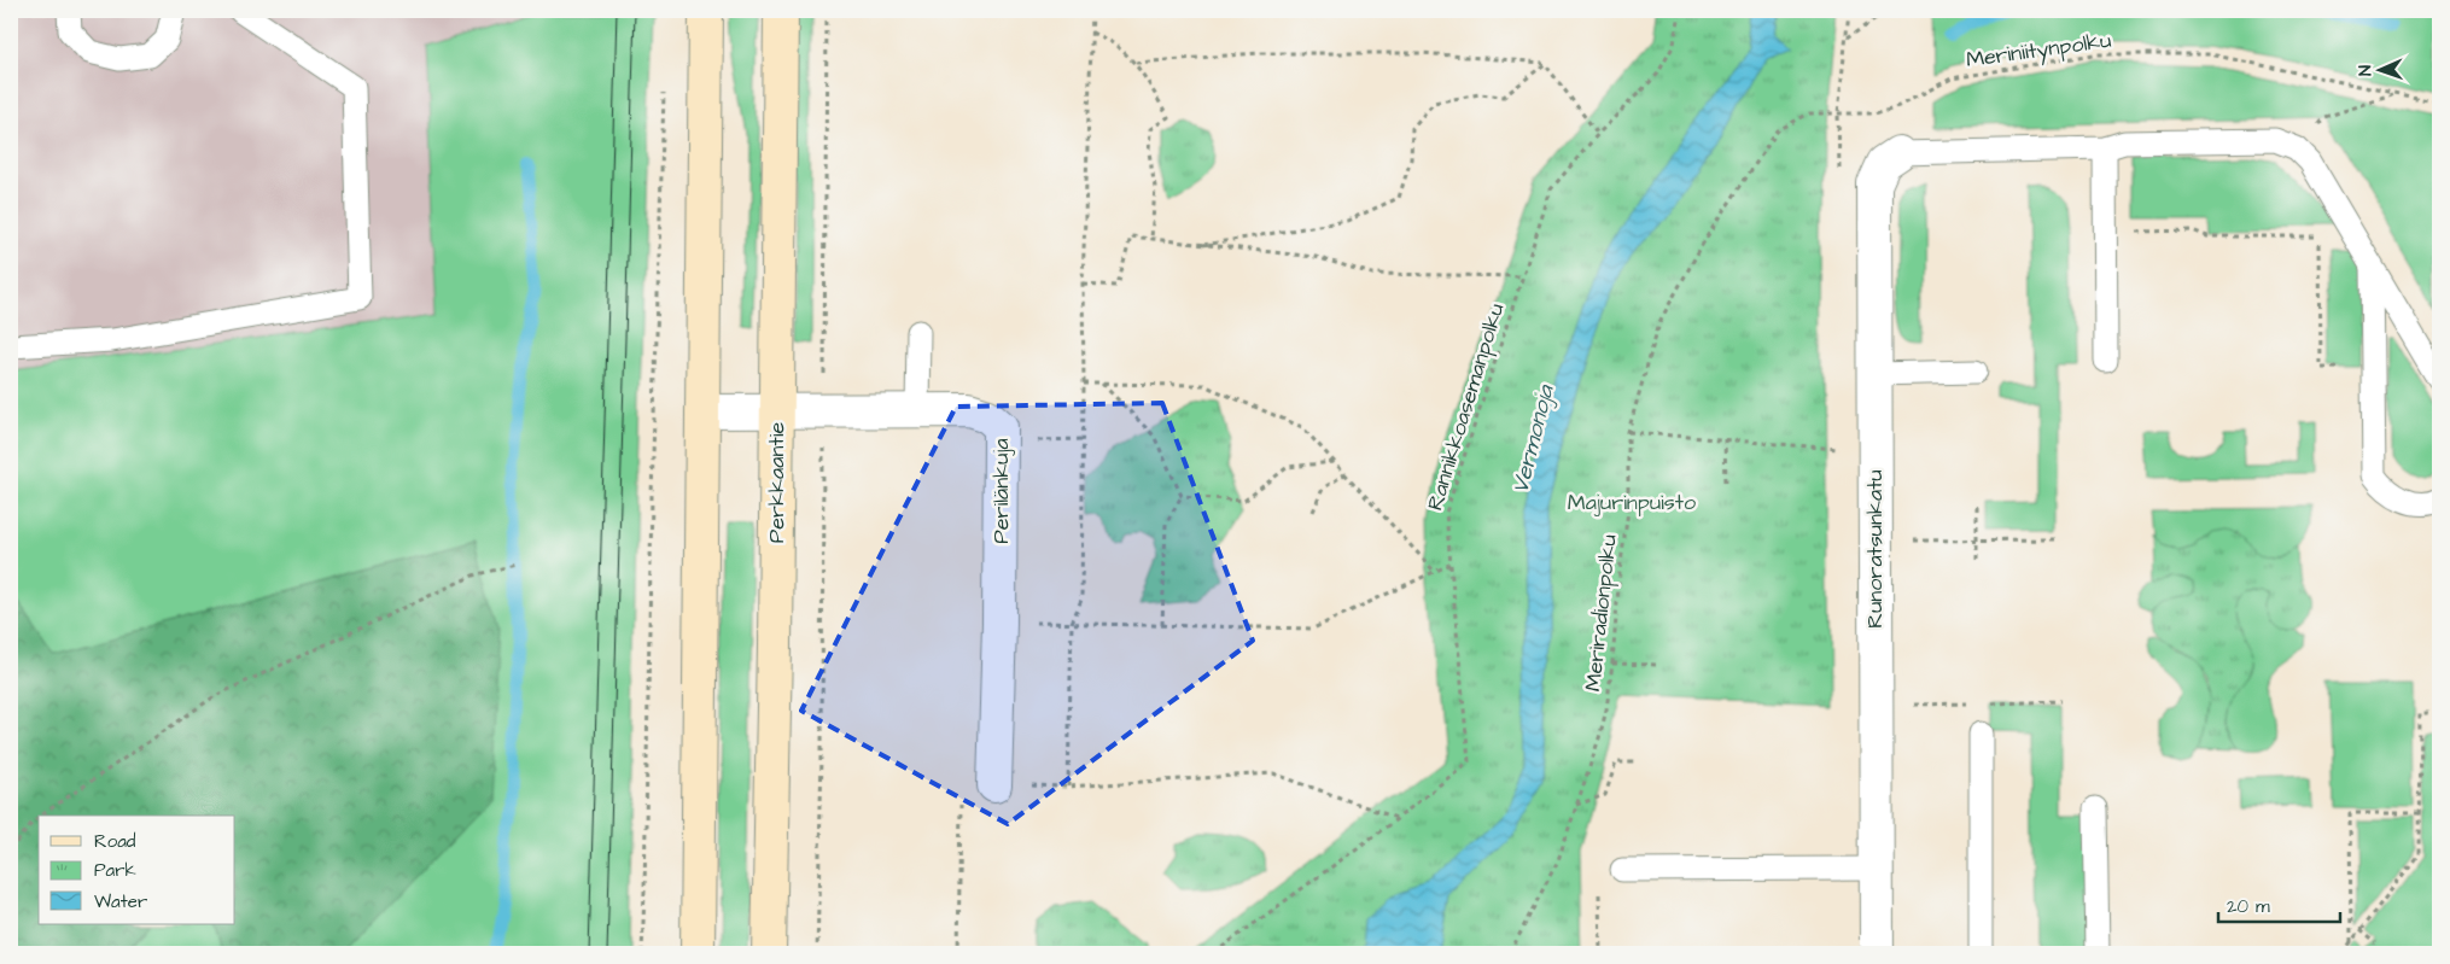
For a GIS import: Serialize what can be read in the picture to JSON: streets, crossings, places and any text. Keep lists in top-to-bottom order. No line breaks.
{"streets":{"main road":["Perkkaantie"],"street":["Perilänkuja","Runoratsunkatu"],"path":["Meriniitynpolku","Rannikkoasemanpolku","Meriradionpolku"]},"crossings":[["Meriniitynpolku","Meriradionpolku"],["Perkkaantie","Perilänkuja"]],"water":["Vermonoja"],"parks":["Majurinpuisto"],"legend":["Road","Park","Water"],"scale_bar":"20 m","north":"left"}
